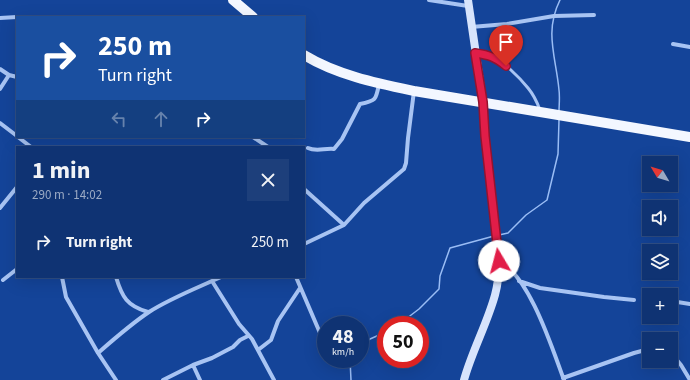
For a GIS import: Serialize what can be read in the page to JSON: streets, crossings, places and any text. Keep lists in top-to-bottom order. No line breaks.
{"north":"top left","page":{"turn":["250 m","Turn right"],"heading":["1 min","290 m · 14:02"],"map_buttons":["+","−"],"list":[{"name":"Turn right","value":"250 m"}],"speed":"48 km/h","limit":"50"}}
